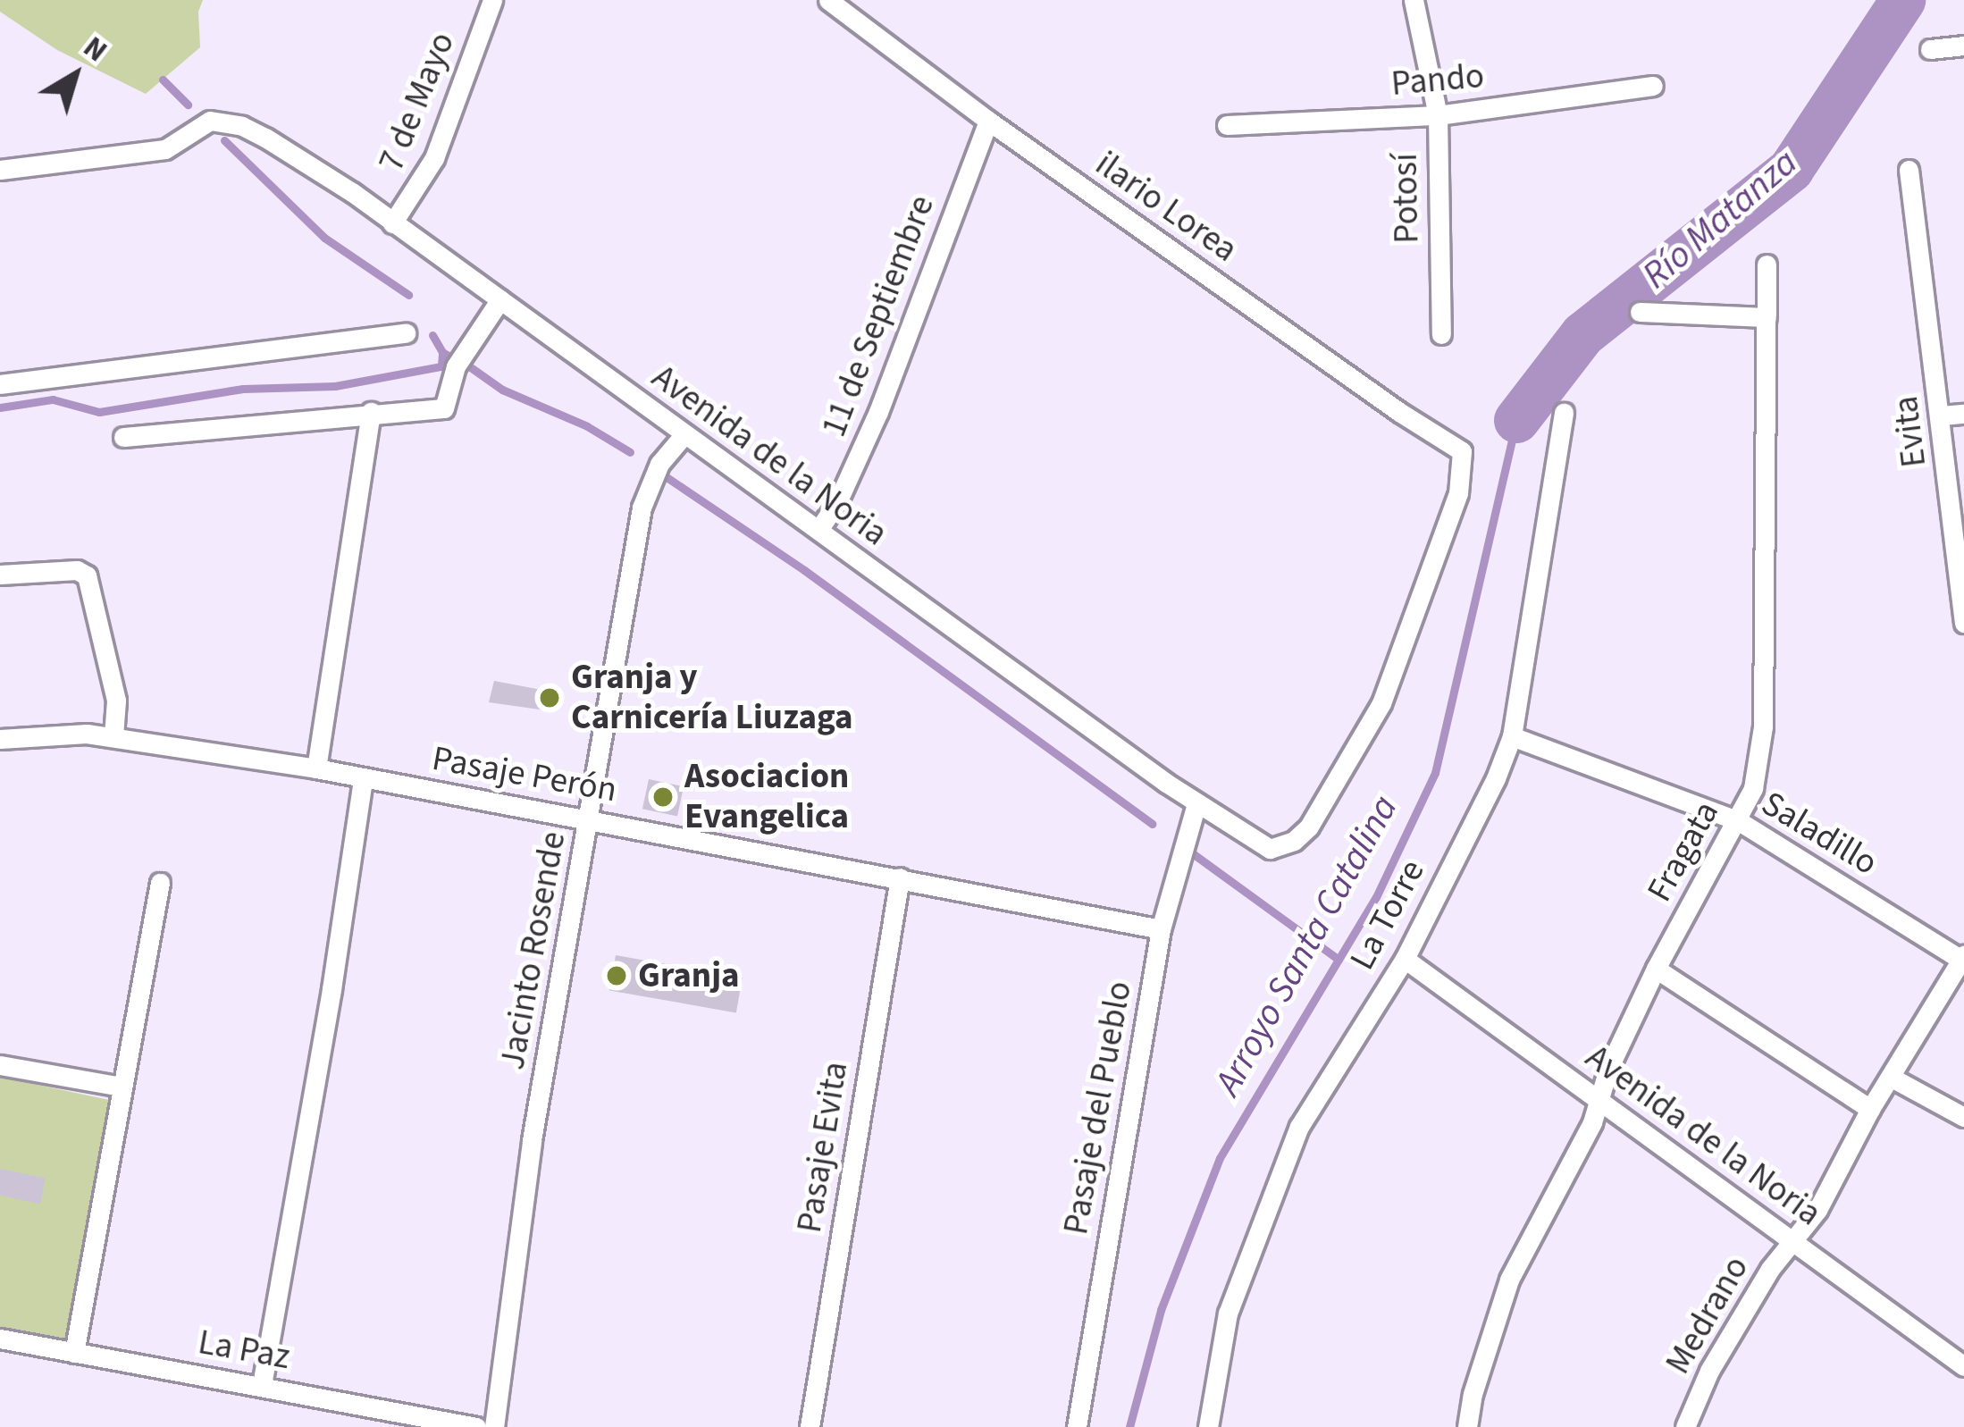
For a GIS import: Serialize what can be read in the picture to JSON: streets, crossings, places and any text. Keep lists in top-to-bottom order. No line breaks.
{"streets":{"street":["Pando","7 de Mayo","Potosí","ilario Lorea","11 de Septiembre","Evita","Avenida de la Noria","Pasaje Perón","Saladillo","Fragata","La Torre","Jacinto Rosende","Pasaje del Pueblo","Pasaje Evita","Medrano","La Paz"]},"crossings":[["Pando","Potosí"],["7 de Mayo","Avenida de la Noria"],["ilario Lorea","11 de Septiembre"],["ilario Lorea","Avenida de la Noria"],["11 de Septiembre","Avenida de la Noria"],["Avenida de la Noria","Fragata"],["Avenida de la Noria","La Torre"],["Avenida de la Noria","Jacinto Rosende"],["Avenida de la Noria","Pasaje del Pueblo"],["Avenida de la Noria","Medrano"],["Pasaje Perón","Jacinto Rosende"],["Pasaje Perón","Pasaje del Pueblo"],["Pasaje Perón","Pasaje Evita"],["Saladillo","Fragata"],["Saladillo","La Torre"]],"water":["Río Matanza","Arroyo Santa Catalina"],"places":["Granja y Carnicería Liuzaga","Asociacion Evangelica","Granja"],"north":"top right"}
